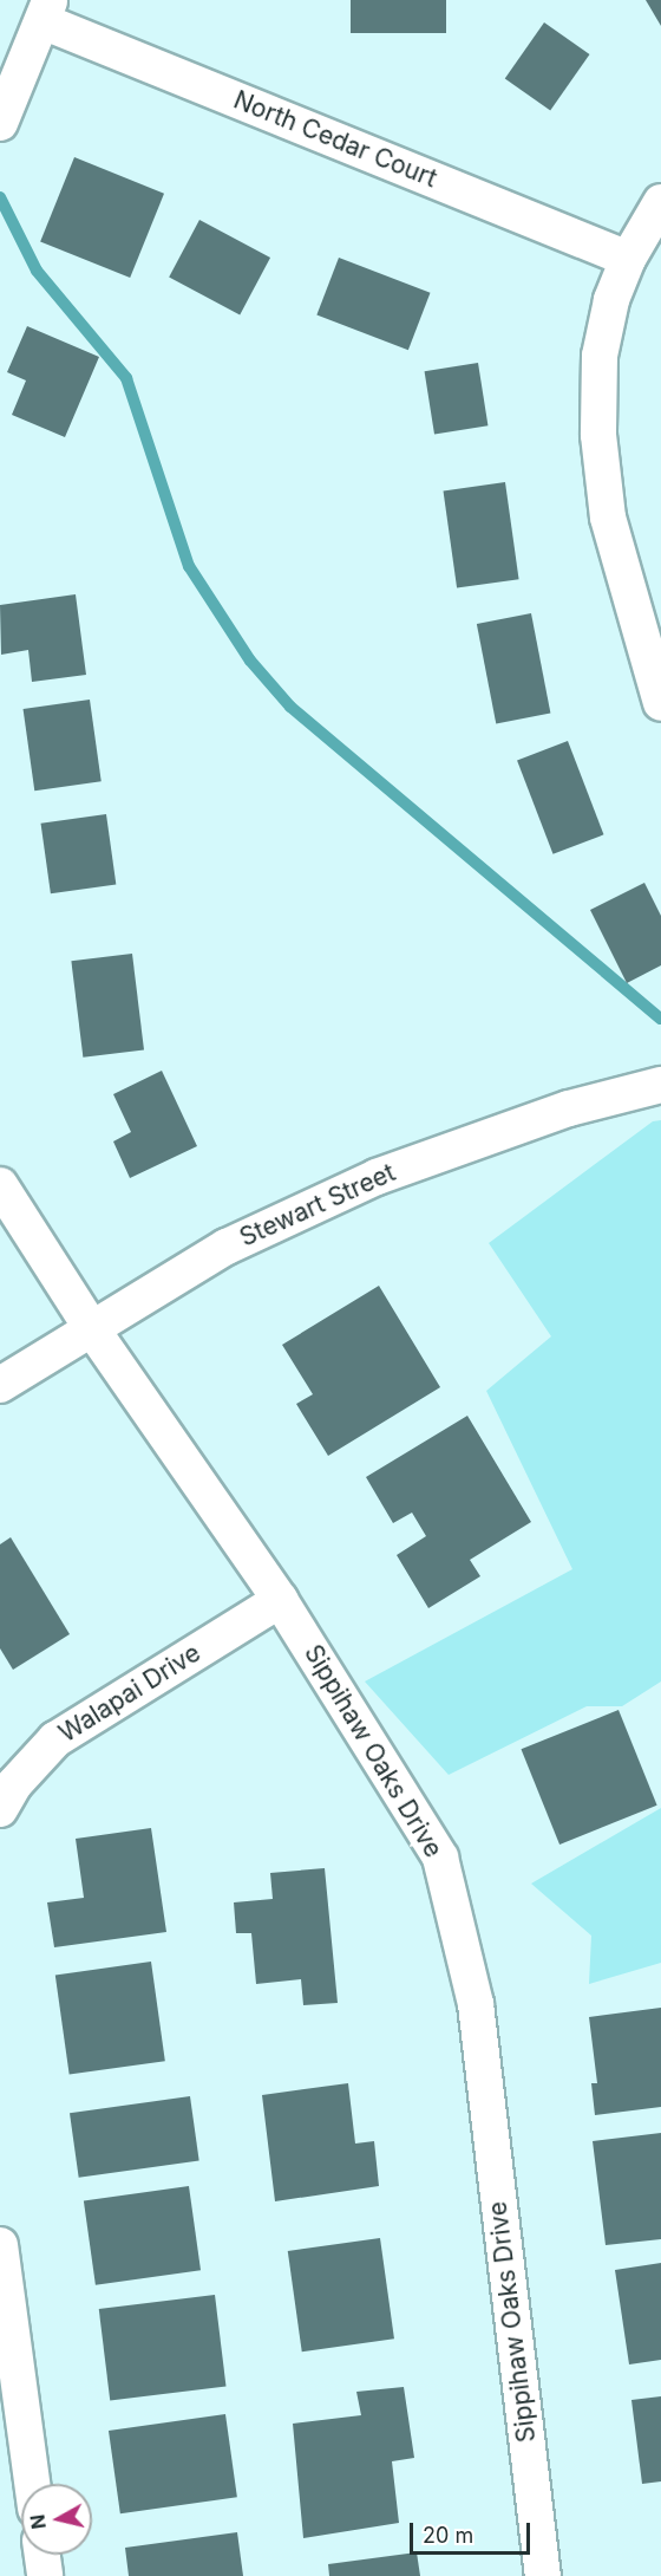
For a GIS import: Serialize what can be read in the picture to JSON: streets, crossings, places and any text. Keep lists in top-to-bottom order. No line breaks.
{"streets":{"street":["North Cedar Court","Stewart Street","Walapai Drive","Sippihaw Oaks Drive"]},"crossings":[["Stewart Street","Sippihaw Oaks Drive"],["Walapai Drive","Sippihaw Oaks Drive"]],"scale_bar":"20 m","north":"left"}
